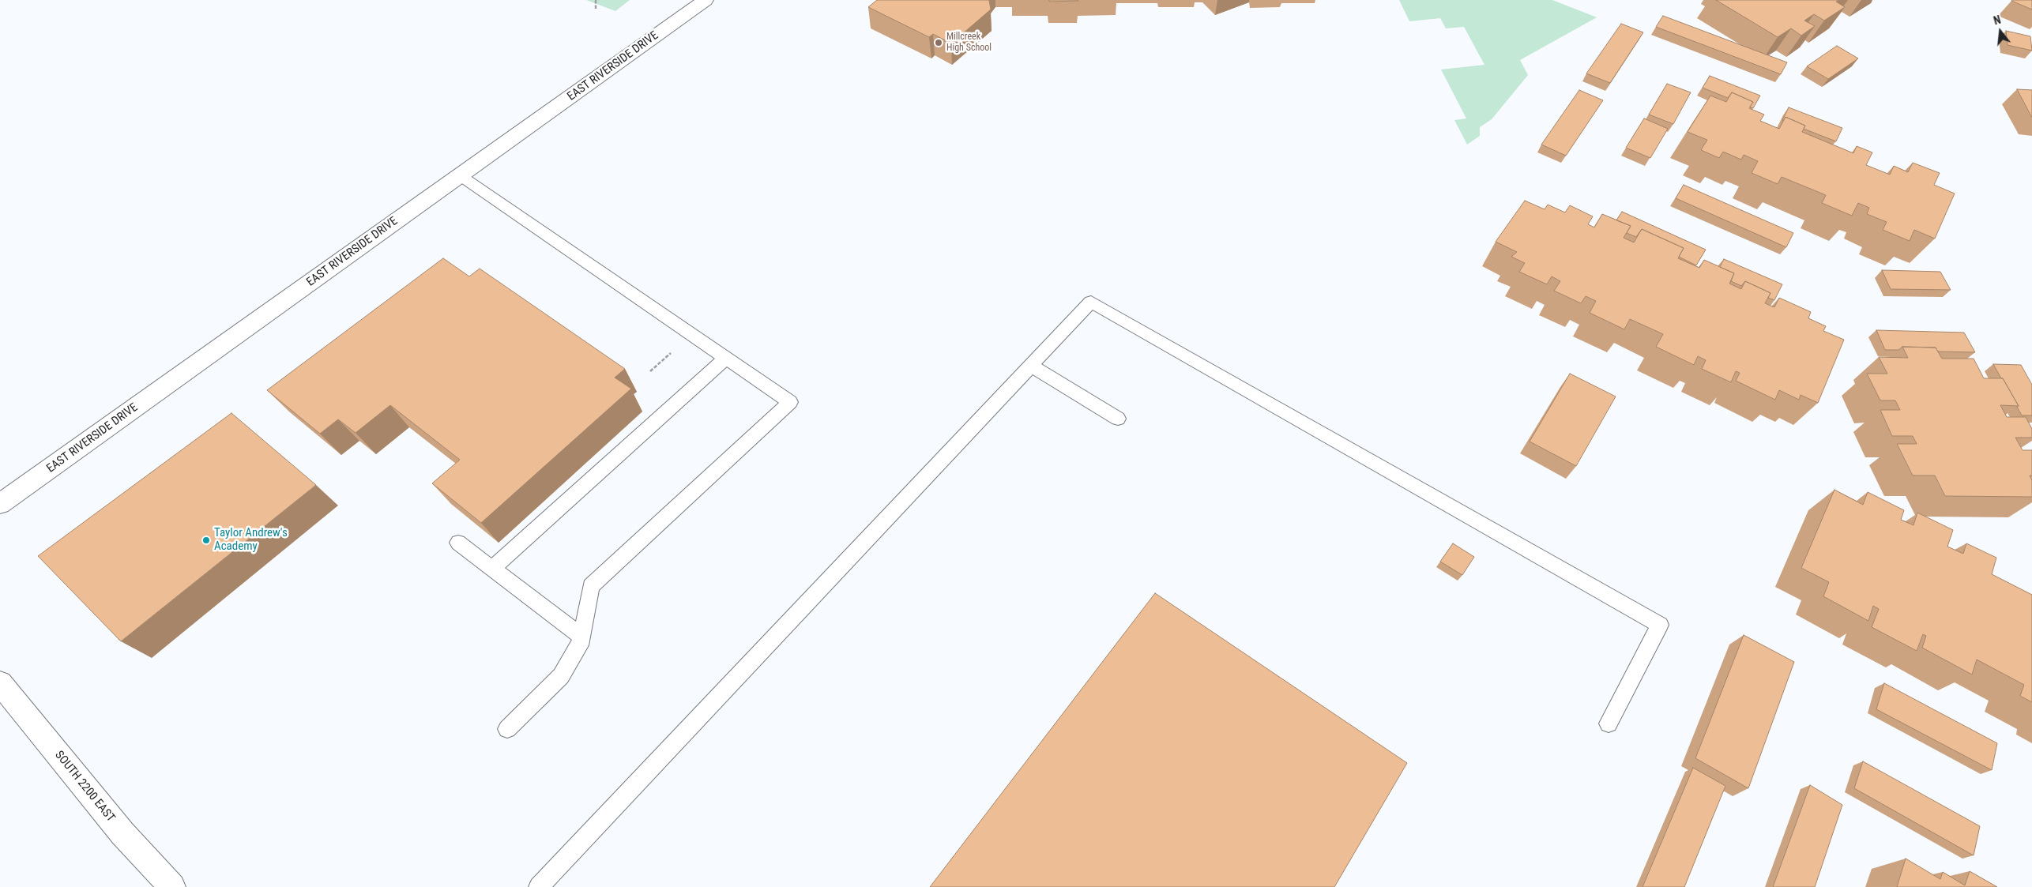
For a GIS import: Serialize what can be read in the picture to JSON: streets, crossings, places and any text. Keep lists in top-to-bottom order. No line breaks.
{"streets":{"main road":["EAST RIVERSIDE DRIVE","SOUTH 2200 EAST"]},"places":["Millcreek High School","Taylor Andrew's Academy"],"north":"top"}
